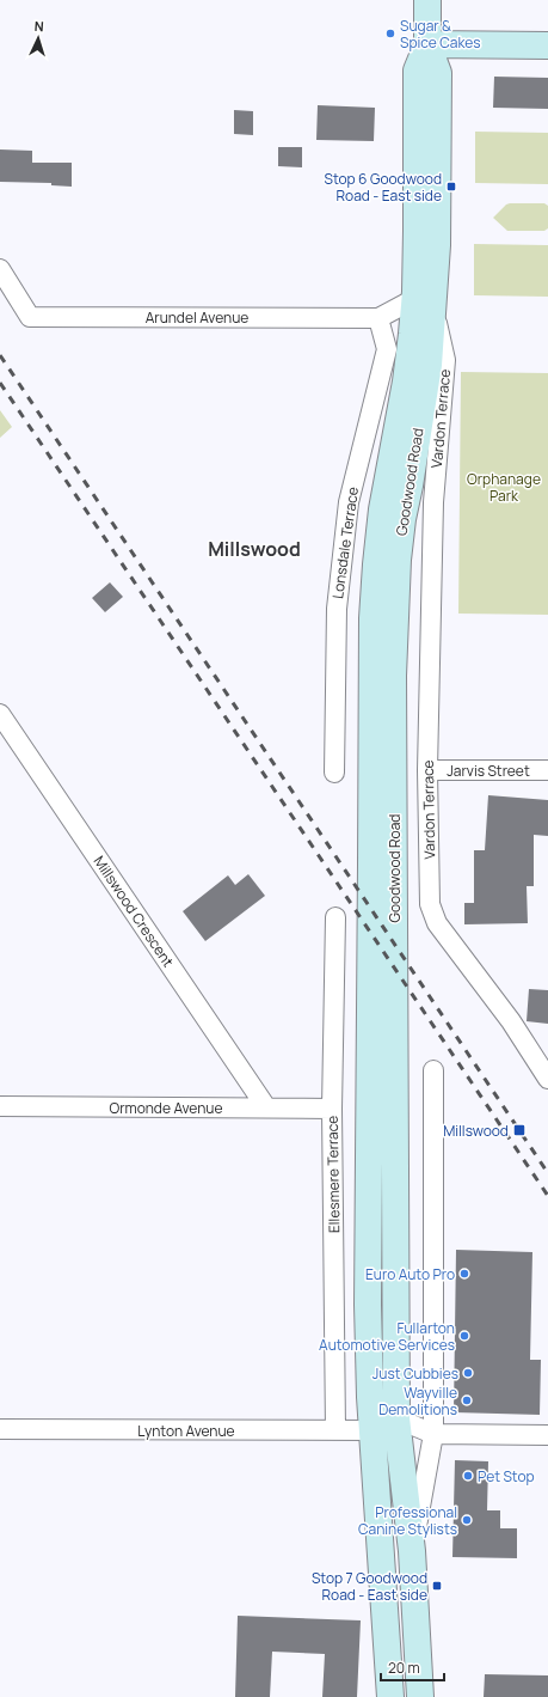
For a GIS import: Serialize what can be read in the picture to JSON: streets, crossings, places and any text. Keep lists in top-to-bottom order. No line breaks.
{"streets":{"main road":["Goodwood Road"],"street":["Arundel Avenue","Vardon Terrace","Lonsdale Terrace","Jarvis Street","Millswood Crescent","Ormonde Avenue","Ellesmere Terrace","Lynton Avenue"]},"crossings":[["Arundel Avenue","Vardon Terrace"],["Arundel Avenue","Goodwood Road"],["Arundel Avenue","Lonsdale Terrace"],["Vardon Terrace","Goodwood Road"],["Vardon Terrace","Jarvis Street"],["Goodwood Road","Lynton Avenue"],["Millswood Crescent","Ormonde Avenue"],["Ormonde Avenue","Ellesmere Terrace"],["Ellesmere Terrace","Lynton Avenue"]],"districts":["Millswood"],"parks":["Orphanage Park"],"places":{"other":["Sugar & Spice Cakes","Euro Auto Pro","Fullarton Automotive Services","Just Cubbies","Wayville Demolitions","Pet Stop","Professional Canine Stylists"],"transit":["Stop 6 Goodwood Road - East side","Millswood","Stop 7 Goodwood Road - East side"]},"scale_bar":"20 m","north":"top"}
